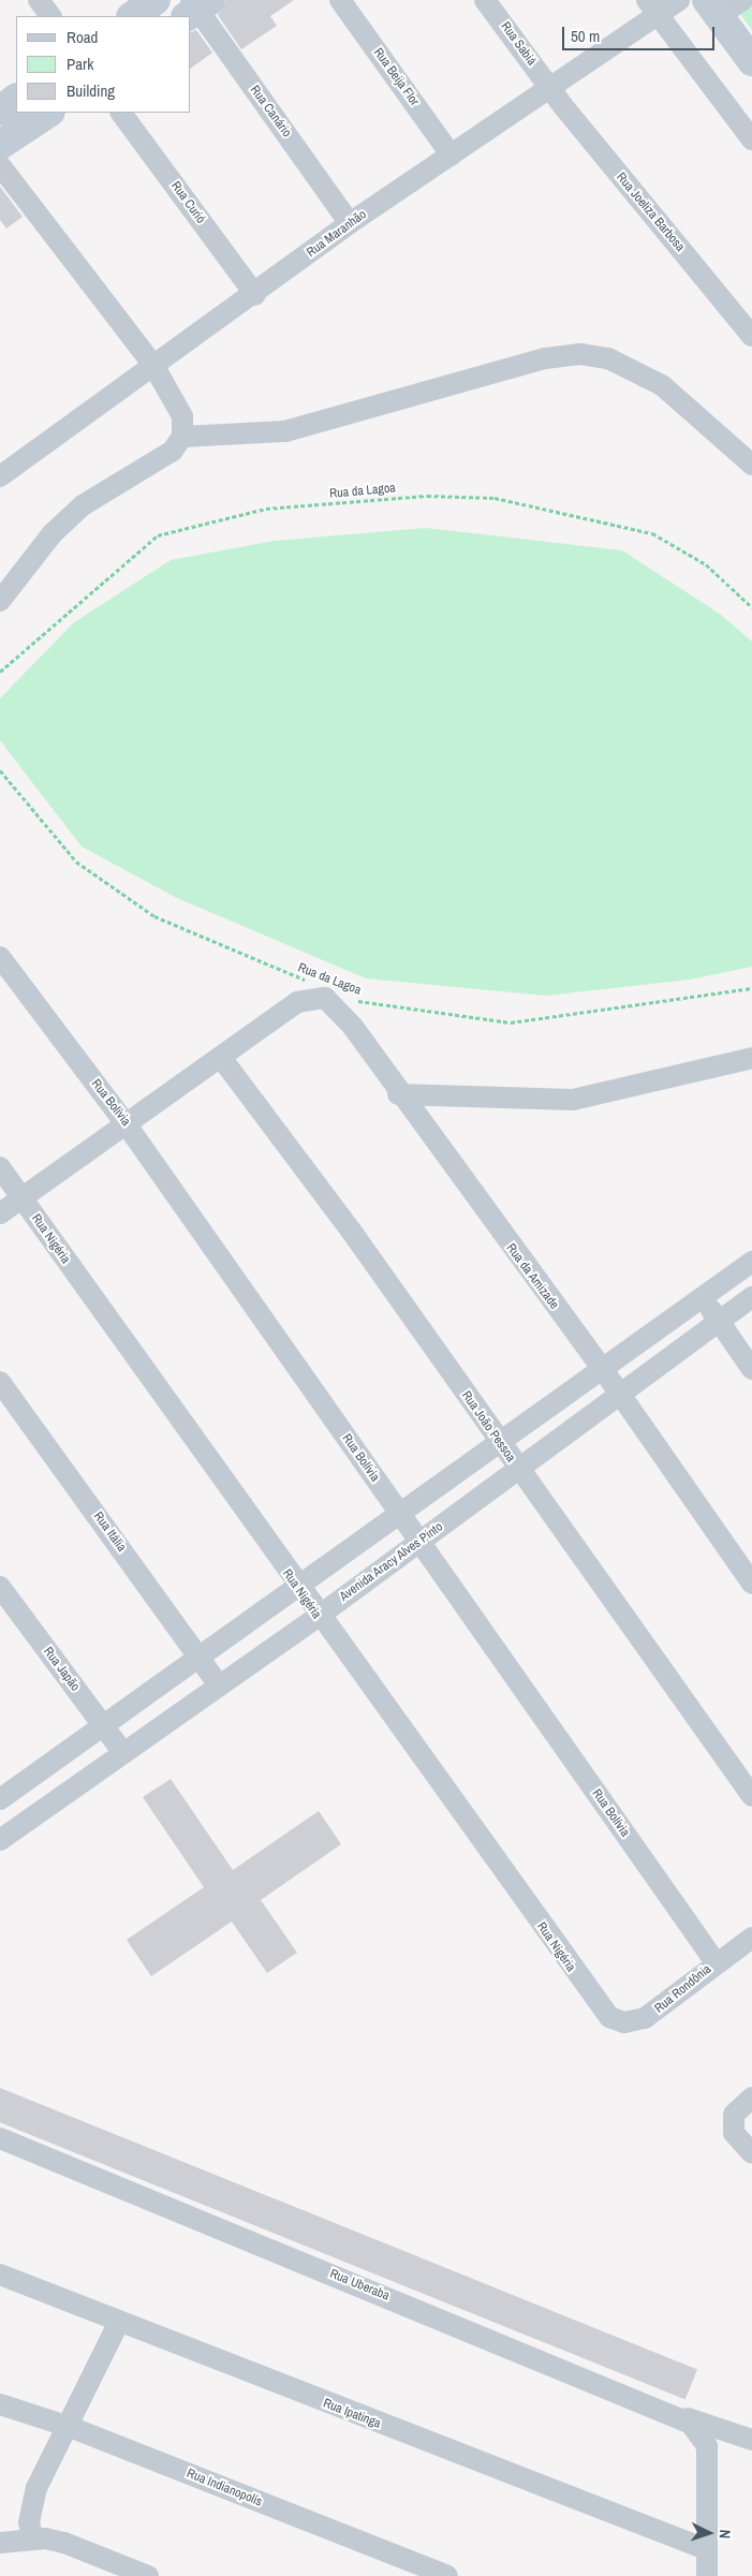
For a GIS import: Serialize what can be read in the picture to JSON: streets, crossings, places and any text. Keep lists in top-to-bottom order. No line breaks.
{"streets":{"street":["Rua Sabiá","Rua Beija Flor","Rua Canário","Rua Curió","Rua Joeliza Barbosa","Rua Maranhão","Rua Bolívia","Rua Nigéria","Rua da Amizade","Rua João Pessoa","Rua Itália","Avenida Aracy Alves Pinto","Rua Japão","Rua Rondônia","Rua Uberaba","Rua Ipatinga","Rua Indianopolís"],"path":["Rua da Lagoa"]},"crossings":[["Rua Sabiá","Rua Joeliza Barbosa"],["Rua Sabiá","Rua Maranhão"],["Rua Beija Flor","Rua Maranhão"],["Rua Canário","Rua Maranhão"],["Rua Curió","Rua Maranhão"],["Rua Joeliza Barbosa","Rua Maranhão"],["Rua Bolívia","Avenida Aracy Alves Pinto"],["Rua Bolívia","Rua Rondônia"],["Rua Nigéria","Avenida Aracy Alves Pinto"],["Rua Nigéria","Rua Rondônia"],["Rua da Amizade","Rua João Pessoa"],["Rua da Amizade","Avenida Aracy Alves Pinto"],["Rua João Pessoa","Avenida Aracy Alves Pinto"],["Rua Itália","Avenida Aracy Alves Pinto"],["Avenida Aracy Alves Pinto","Rua Japão"],["Rua Uberaba","Rua Ipatinga"]],"legend":["Road","Park","Building"],"scale_bar":"50 m","north":"right"}
